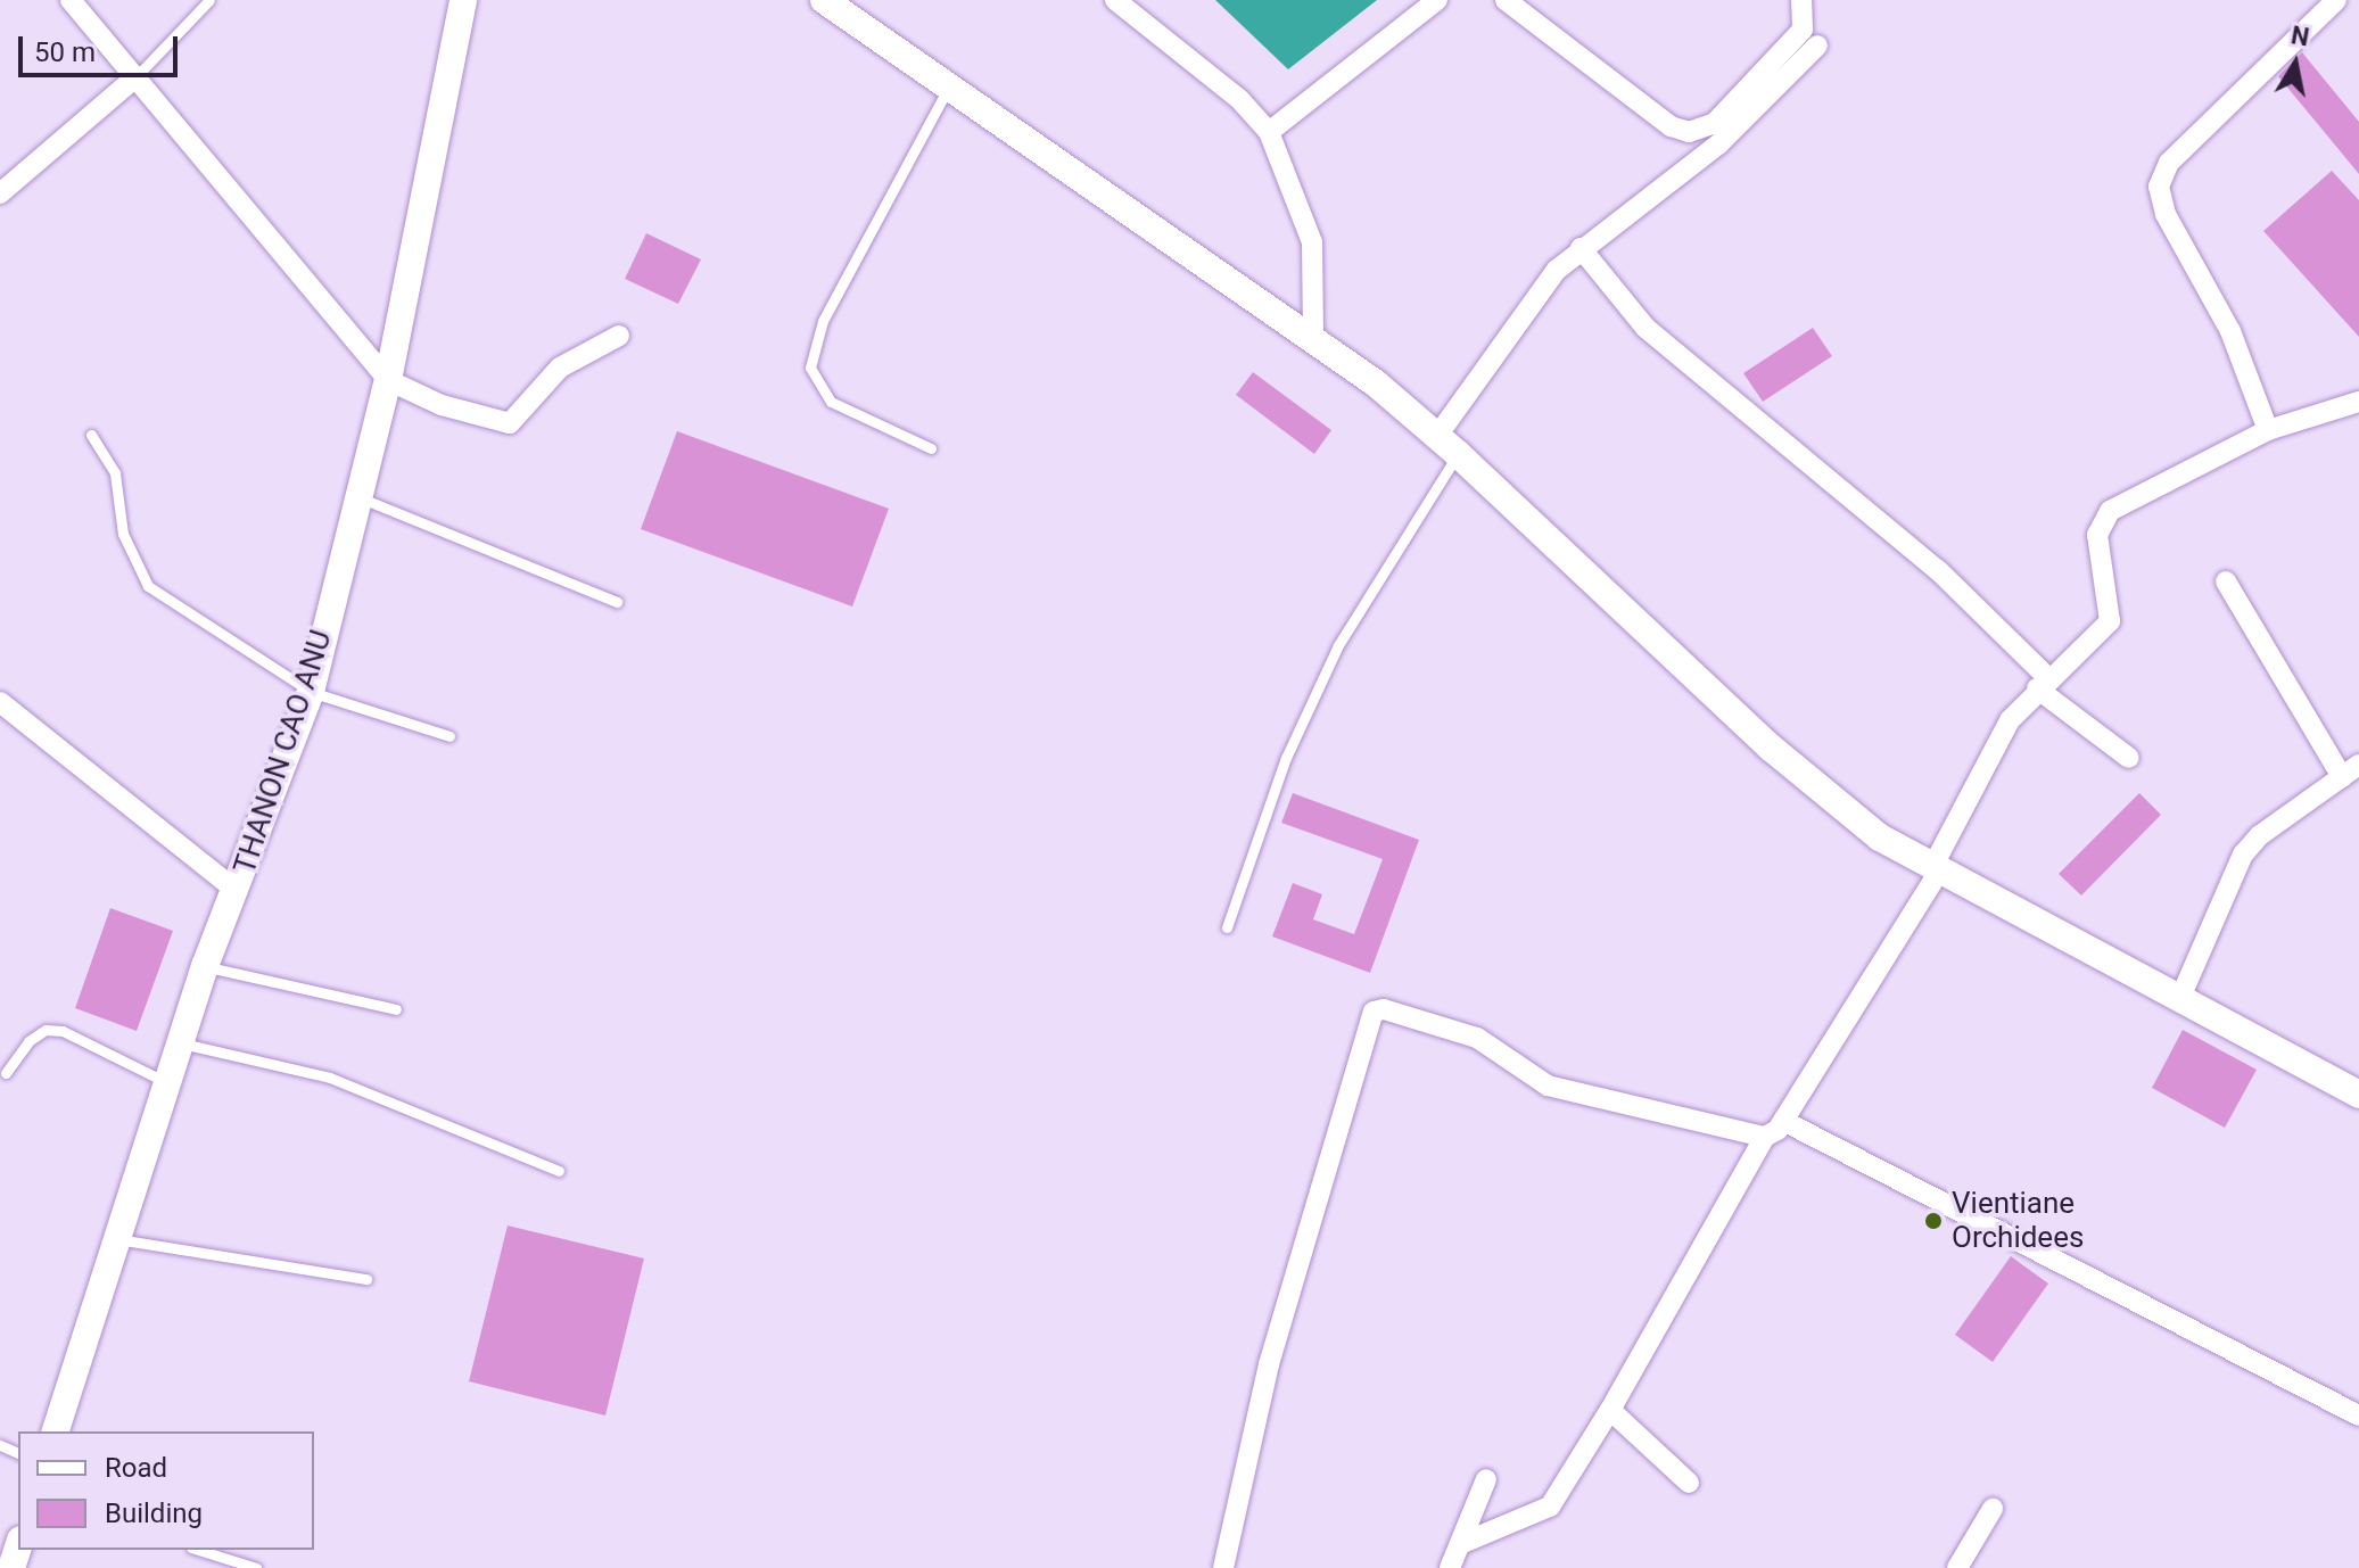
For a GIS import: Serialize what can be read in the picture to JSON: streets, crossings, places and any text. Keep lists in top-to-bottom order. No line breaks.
{"streets":{"street":["THANON CAO ANU"]},"places":["Vientiane Orchidees"],"legend":["Road","Building"],"scale_bar":"50 m","north":"top"}
